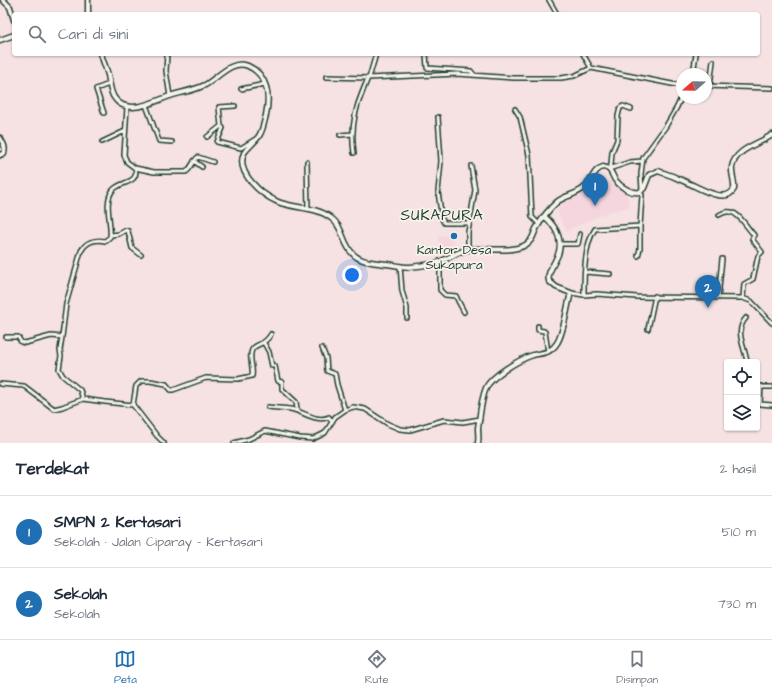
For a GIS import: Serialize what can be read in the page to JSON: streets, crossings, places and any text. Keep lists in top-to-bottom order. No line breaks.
{"districts":["SUKAPURA"],"places":["Kantor Desa Sukapura"],"north":"left","page":{"search":"Cari di sini","pins":["1","2"],"heading":["Terdekat","2 hasil"],"list":[{"mark":"1","name":"SMPN 2 Kertasari","note":"Sekolah · Jalan Ciparay - Kertasari","value":"510 m"},{"mark":"2","name":"Sekolah","note":"Sekolah","value":"730 m"}],"nav":["Peta","Rute","Disimpan"]}}
